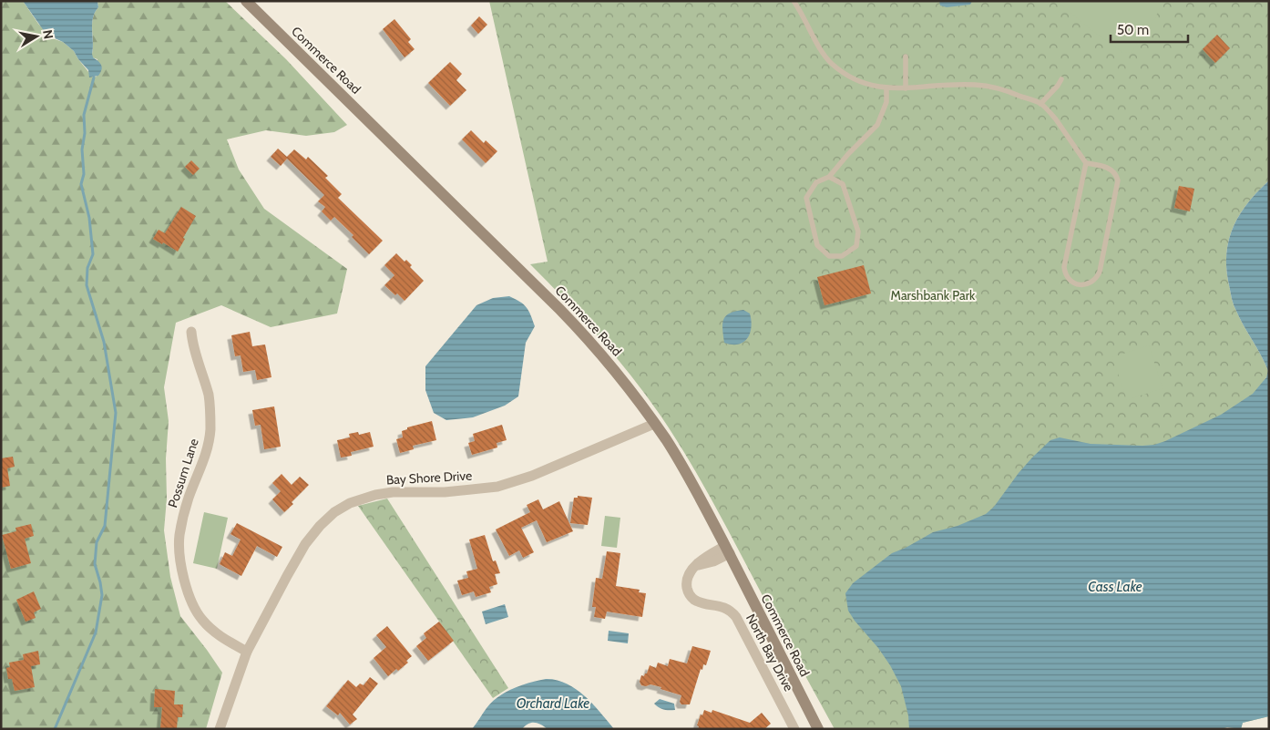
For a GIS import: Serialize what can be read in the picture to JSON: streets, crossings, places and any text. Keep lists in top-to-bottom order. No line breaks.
{"streets":{"main road":["Commerce Road"],"street":["Possum Lane","Bay Shore Drive","North Bay Drive"]},"crossings":[["Commerce Road","Bay Shore Drive"],["Commerce Road","North Bay Drive"],["Possum Lane","Bay Shore Drive"]],"water":["Cass Lake","Orchard Lake"],"parks":["Marshbank Park"],"scale_bar":"50 m","north":"right"}
